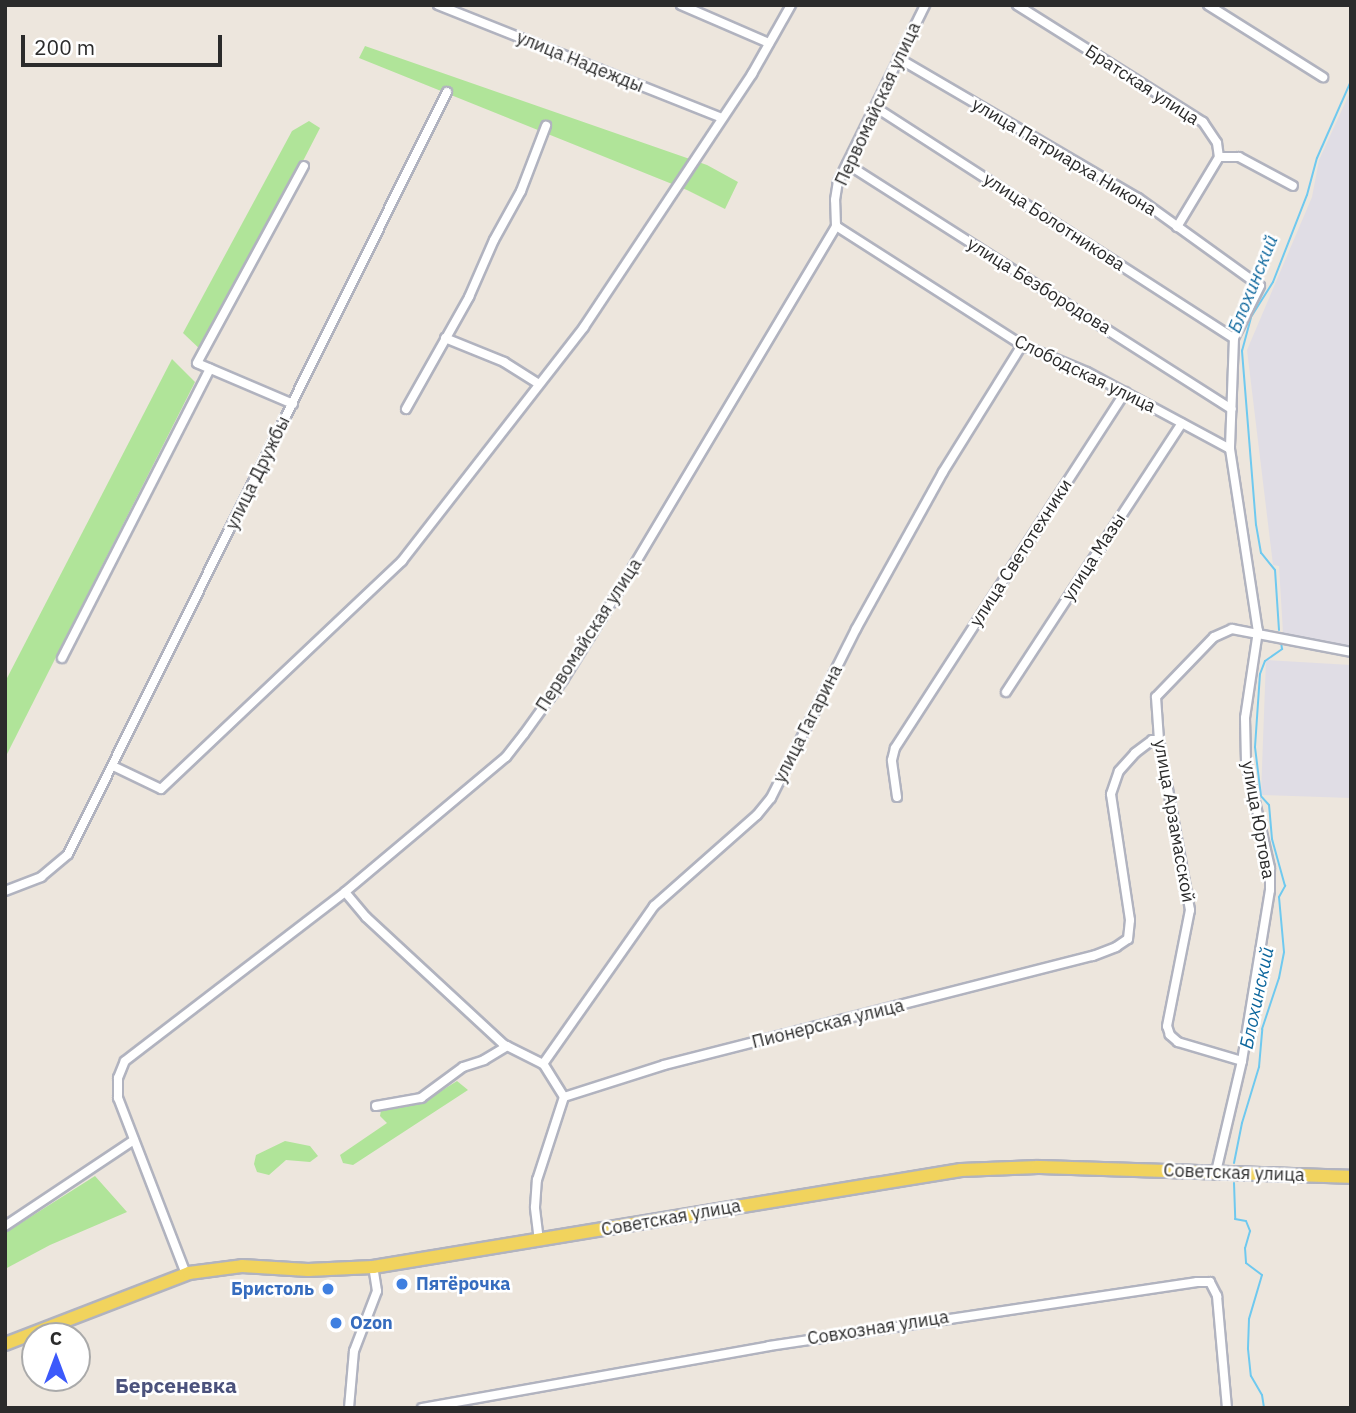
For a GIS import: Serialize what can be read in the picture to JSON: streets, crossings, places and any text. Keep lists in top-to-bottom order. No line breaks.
{"streets":{"main road":["Советская улица"],"street":["улица Надежды","Братская улица","Первомайская улица","улица Патриарха Никона","улица Болотникова","улица Безбородова","Слободская улица","улица Дружбы","улица Светотехники","улица Мазы","улица Гагарина","улица Юртова","улица Арзамасской","Пионерская улица","Совхозная улица"]},"crossings":[["Первомайская улица","улица Патриарха Никона"],["Первомайская улица","улица Болотникова"],["Первомайская улица","улица Безбородова"],["Первомайская улица","Слободская улица"],["Первомайская улица","Советская улица"],["улица Патриарха Никона","улица Болотникова"],["улица Патриарха Никона","улица Юртова"],["улица Болотникова","улица Юртова"],["улица Безбородова","улица Юртова"],["Слободская улица","улица Светотехники"],["Слободская улица","улица Мазы"],["Слободская улица","улица Гагарина"],["Слободская улица","улица Юртова"],["улица Юртова","улица Арзамасской"],["улица Юртова","Советская улица"],["улица Арзамасской","Пионерская улица"]],"districts":["Берсеневка"],"water":["Блохинский"],"places":["Пятёрочка","Бристоль","Ozon"],"scale_bar":"200 m","north":"top"}
